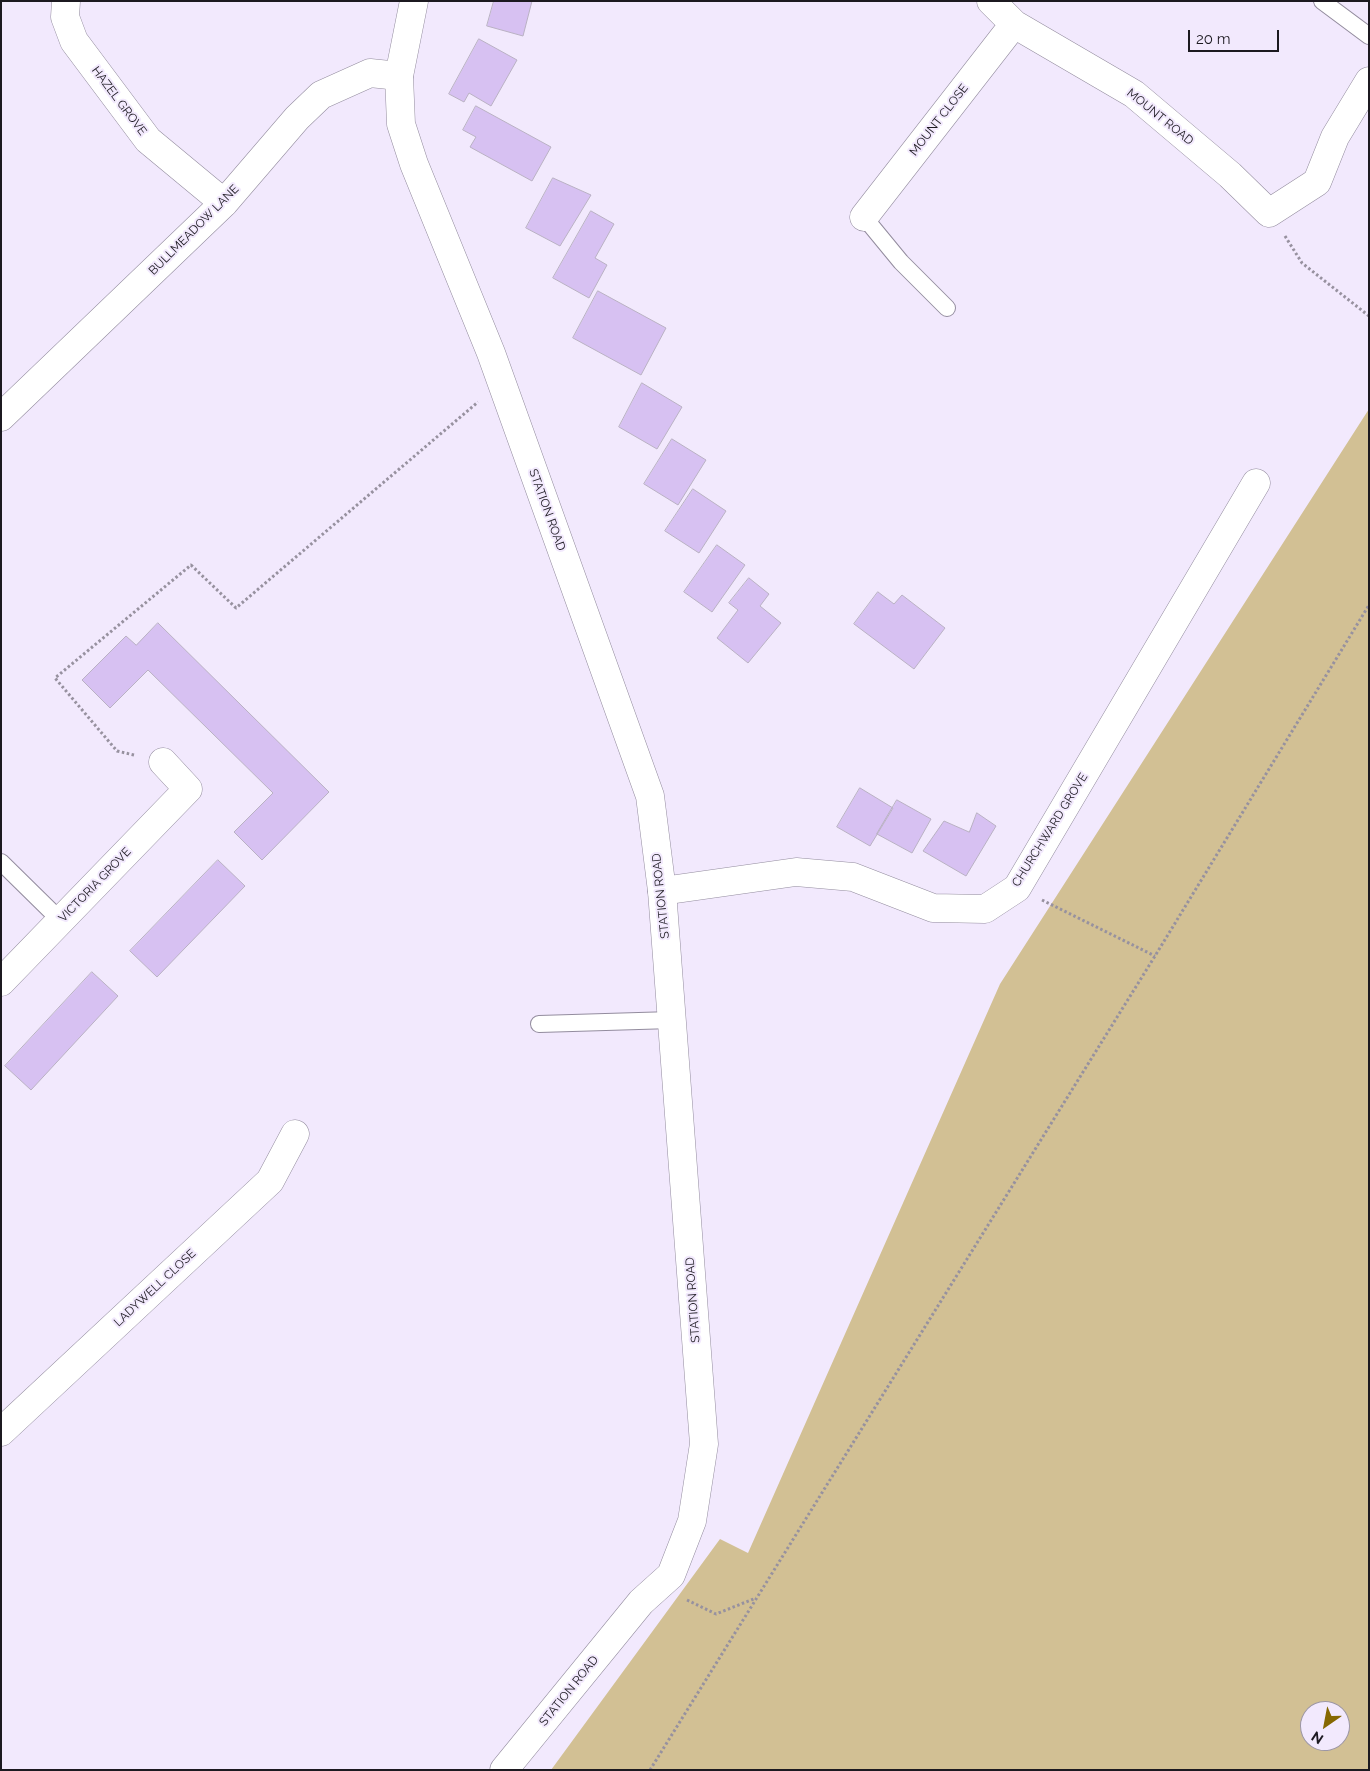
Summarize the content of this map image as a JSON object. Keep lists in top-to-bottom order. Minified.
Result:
{"streets":{"street":["HAZEL GROVE","MOUNT ROAD","MOUNT CLOSE","BULLMEADOW LANE","STATION ROAD","CHURCHWARD GROVE","VICTORIA GROVE","LADYWELL CLOSE"]},"crossings":[["HAZEL GROVE","BULLMEADOW LANE"],["MOUNT ROAD","MOUNT CLOSE"],["BULLMEADOW LANE","STATION ROAD"],["STATION ROAD","CHURCHWARD GROVE"]],"scale_bar":"20 m","north":"bottom left"}
